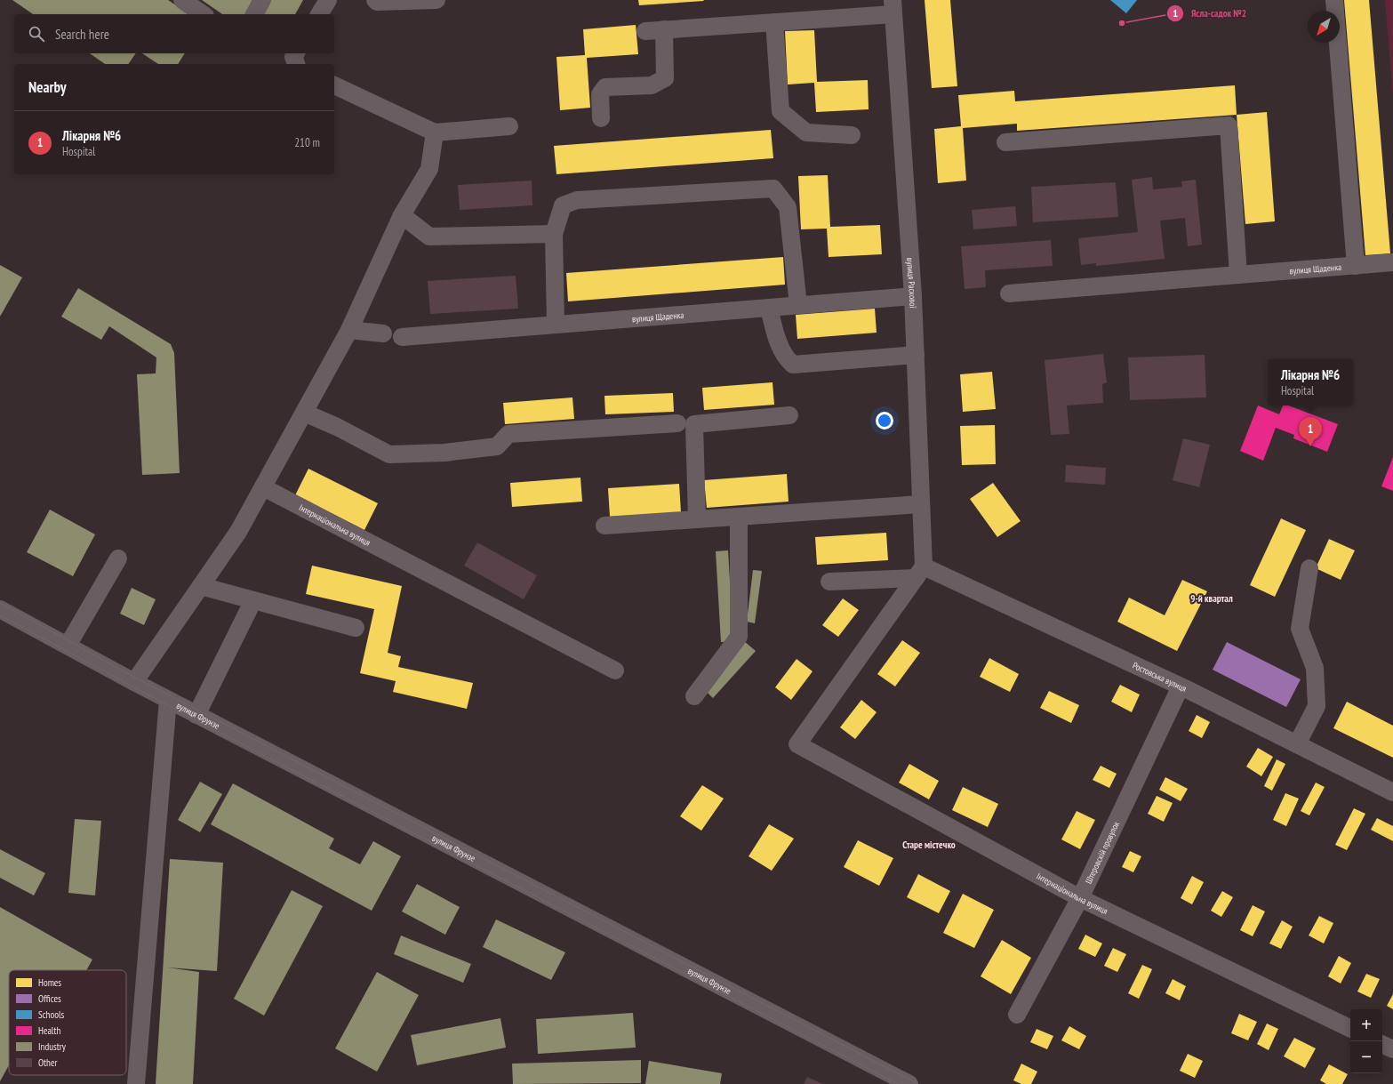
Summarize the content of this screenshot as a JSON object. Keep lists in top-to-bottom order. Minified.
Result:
{"streets":{"street":["вулиця Щаденка","вулиця Раскової","Інтернаціональна вулиця","Ростовська вулиця","вулиця Фрунзе","Штеровскій провулок"]},"crossings":[["вулиця Щаденка","вулиця Раскової"],["вулиця Раскової","Інтернаціональна вулиця"],["вулиця Раскової","Ростовська вулиця"],["Інтернаціональна вулиця","Ростовська вулиця"],["Інтернаціональна вулиця","Штеровскій провулок"],["Ростовська вулиця","Штеровскій провулок"]],"districts":["9-й квартал","Старе містечко"],"places":["Ясла-садок №2"],"legend":["Homes","Offices","Schools","Health","Industry","Other"],"north":"bottom left","page":{"search":"Search here","heading":"Nearby","list":[{"mark":"1","name":"Лікарня №6","note":"Hospital","value":"210 m"}],"popup":["Лікарня №6","Hospital"],"pins":"1","map_buttons":["+","−"]}}
